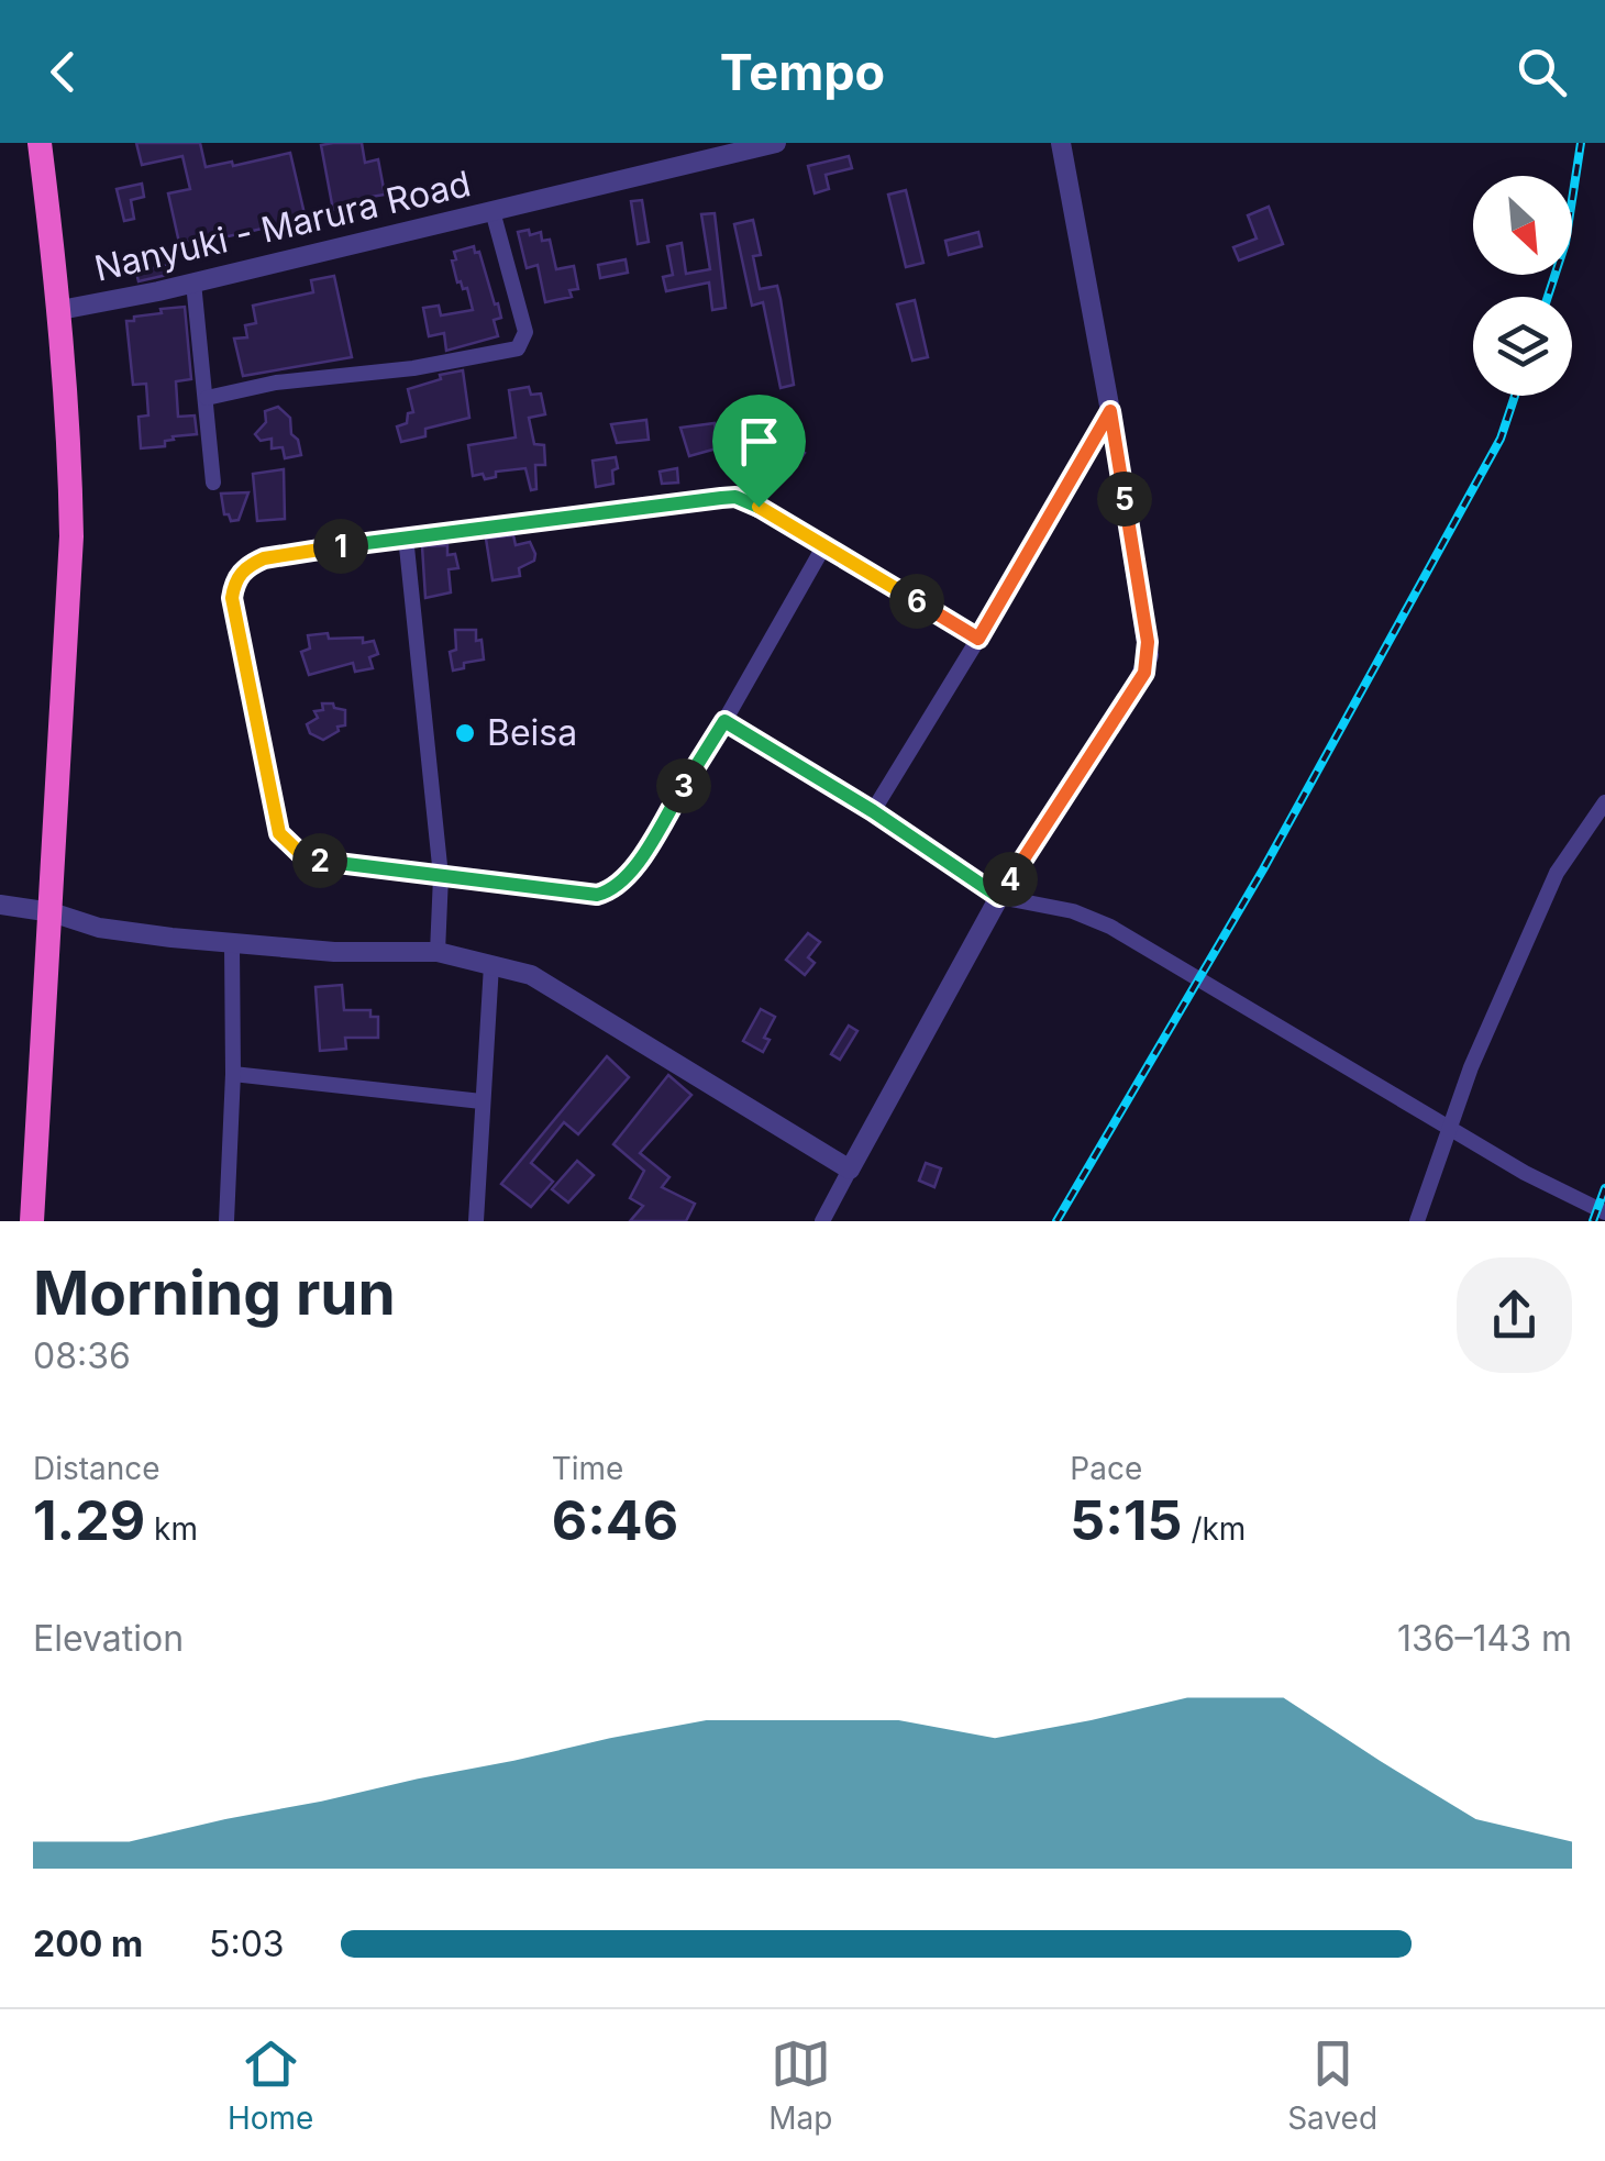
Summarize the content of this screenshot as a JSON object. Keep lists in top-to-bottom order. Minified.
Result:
{"streets":{"street":["Nanyuki - Marura Road"]},"places":["Beisa"],"north":"bottom right","page":{"header":"Tempo","pins":["5","1","6","3","2","4"],"heading":["Morning run","08:36"],"stats":[["Distance","1.29 km"],["Time","6:46"],["Pace","5:15 /km"]],"chart":["Elevation","136–143 m"],"list":[{"name":"200 m","note":"5:03"}],"tabs":["Home","Map","Saved"]}}
